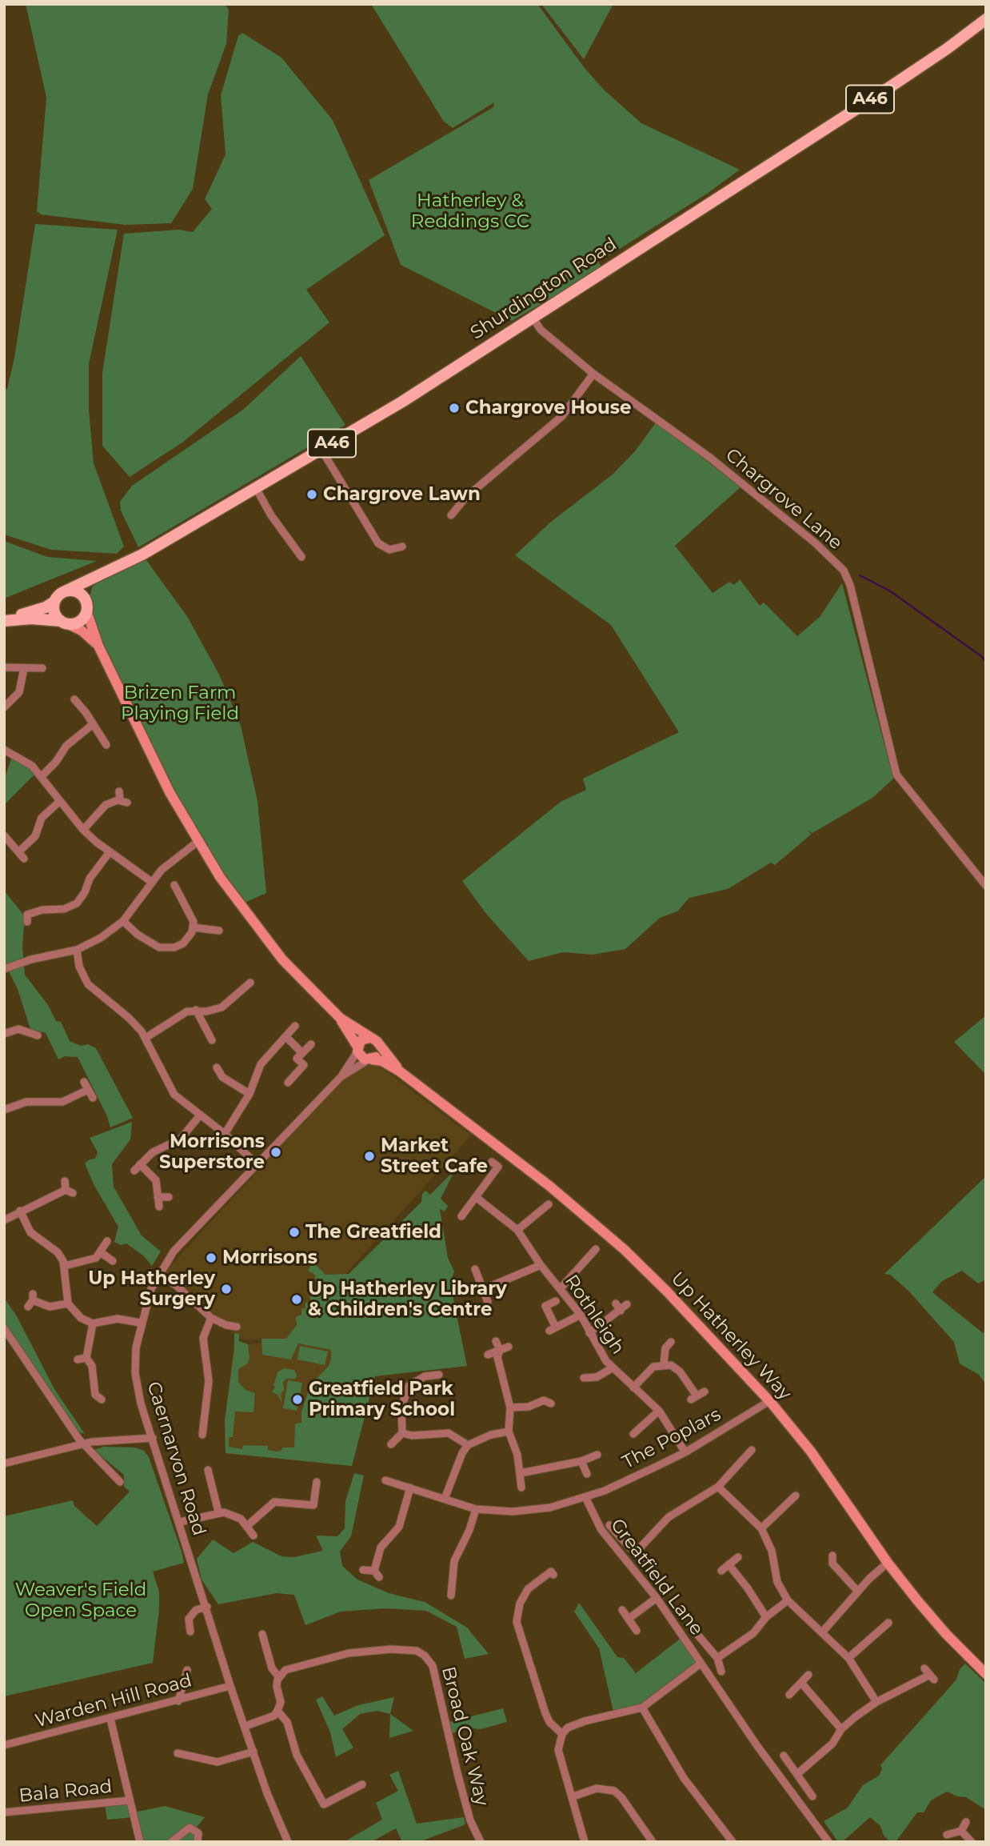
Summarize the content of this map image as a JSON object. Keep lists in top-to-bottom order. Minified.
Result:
{"streets":{"main road":["A46","Shurdington Road"],"street":["Chargrove Lane","Rothleigh","Up Hatherley Way","The Poplars","Caernarvon Road","Greatfield Lane","Warden Hill Road","Broad Oak Way","Bala Road"]},"crossings":[["Shurdington Road","Chargrove Lane"],["Shurdington Road","Up Hatherley Way"],["Rothleigh","The Poplars"],["Up Hatherley Way","The Poplars"],["Up Hatherley Way","Caernarvon Road"],["The Poplars","Greatfield Lane"],["Caernarvon Road","Warden Hill Road"]],"parks":["Hatherley & Reddings CC","Brizen Farm Playing Field","Weaver's Field Open Space"],"places":["Chargrove House","Chargrove Lawn","Morrisons Superstore","Market Street Cafe","The Greatfield","Morrisons","Up Hatherley Surgery","Up Hatherley Library & Children's Centre","Greatfield Park Primary School"]}
